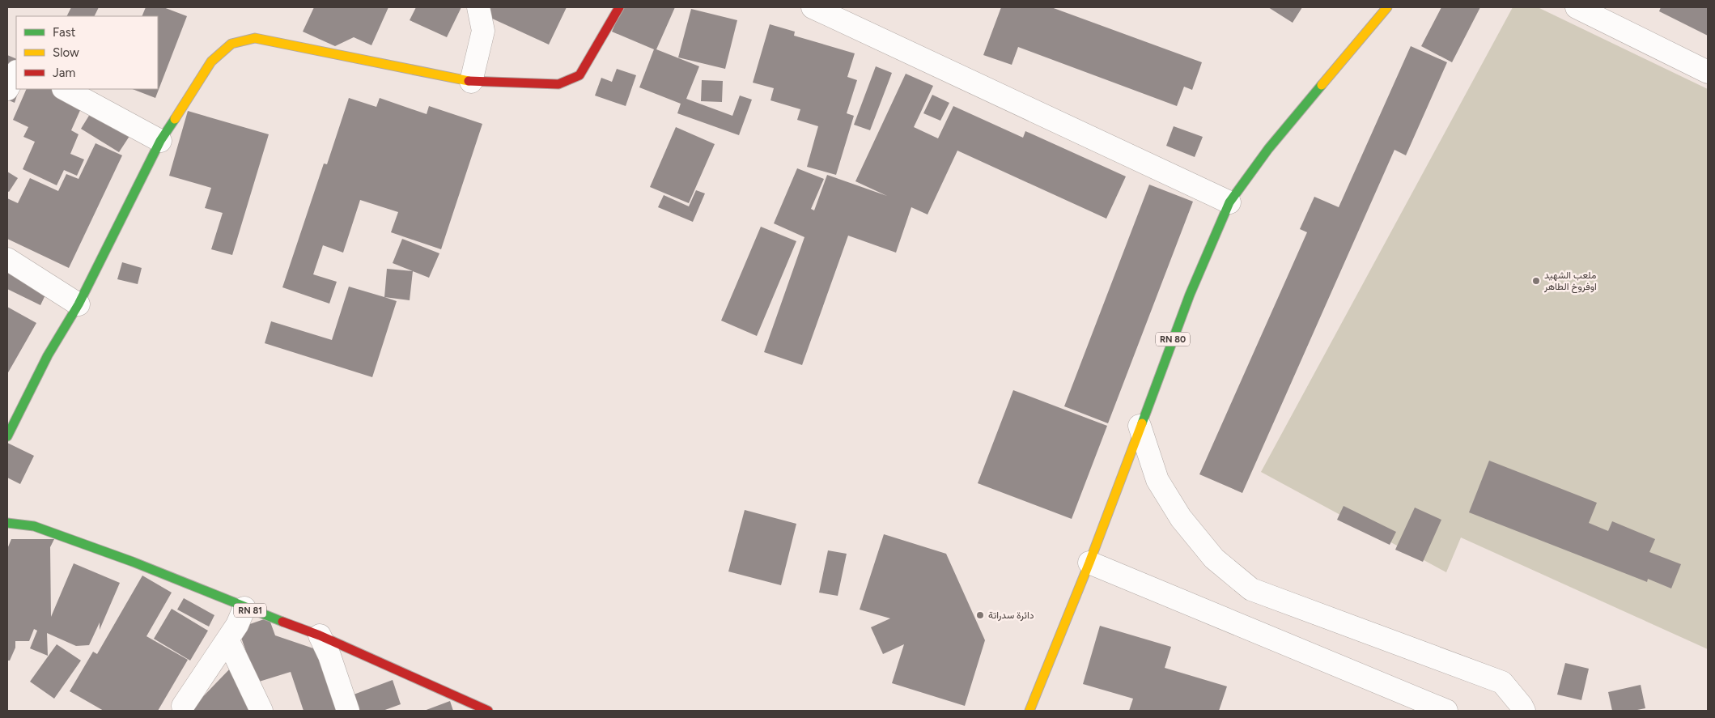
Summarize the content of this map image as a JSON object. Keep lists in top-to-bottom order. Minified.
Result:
{"streets":{"main road":["RN 80","RN 81"]},"places":["ملعب الشهيد اوفروخ الطاهر","دائرة سدراتة"],"legend":["Fast","Slow","Jam"]}
